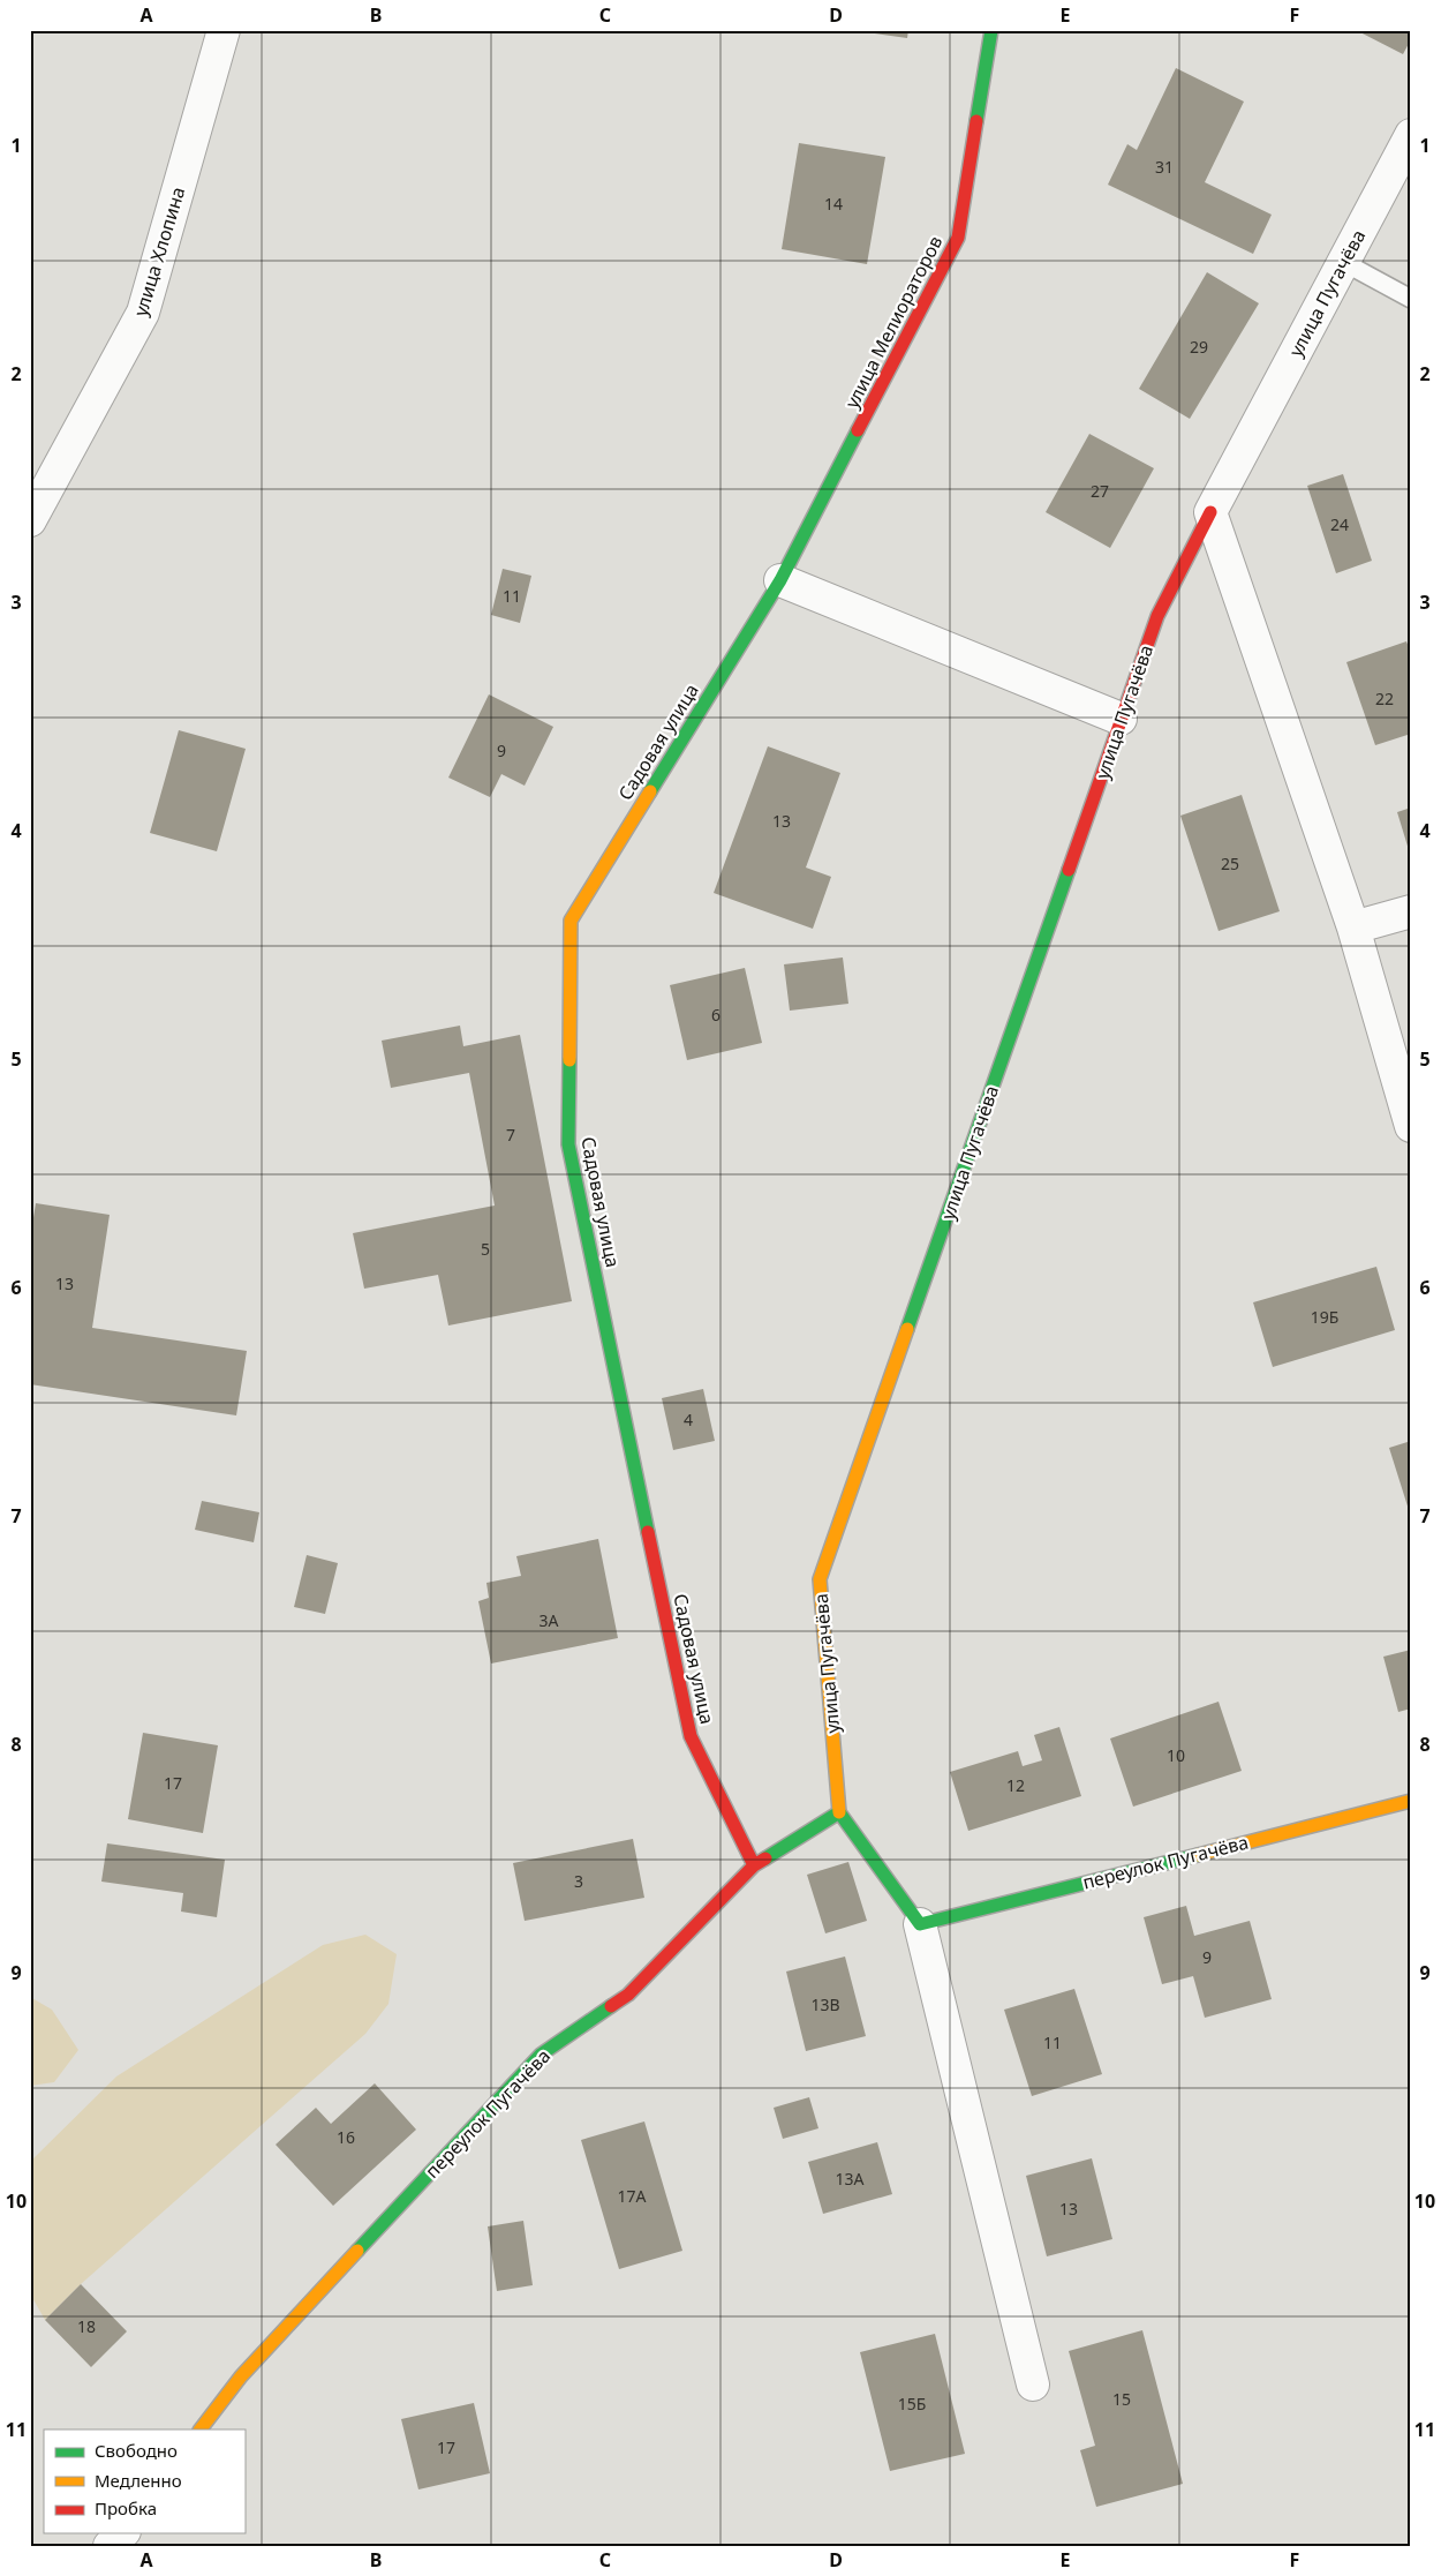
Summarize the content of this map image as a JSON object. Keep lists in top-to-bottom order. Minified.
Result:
{"streets":{"street":["улица Хлопина","улица Пугачёва","улица Мелиораторов","Садовая улица","переулок Пугачёва"]},"crossings":[["улица Пугачёва","переулок Пугачёва"],["улица Мелиораторов","Садовая улица"],["Садовая улица","переулок Пугачёва"]],"house_numbers":["31","14","29","27","24","11","22","9","13","25","6","7","5","13","19Б","4","3А","10","17","12","3","9","13В","11","16","13А","17А","13","18","15","15Б","17"],"legend":["Свободно","Медленно","Пробка"],"grid":{"columns":["A","B","C","D","E","F"],"rows":["1","2","3","4","5","6","7","8","9","10","11"]}}
